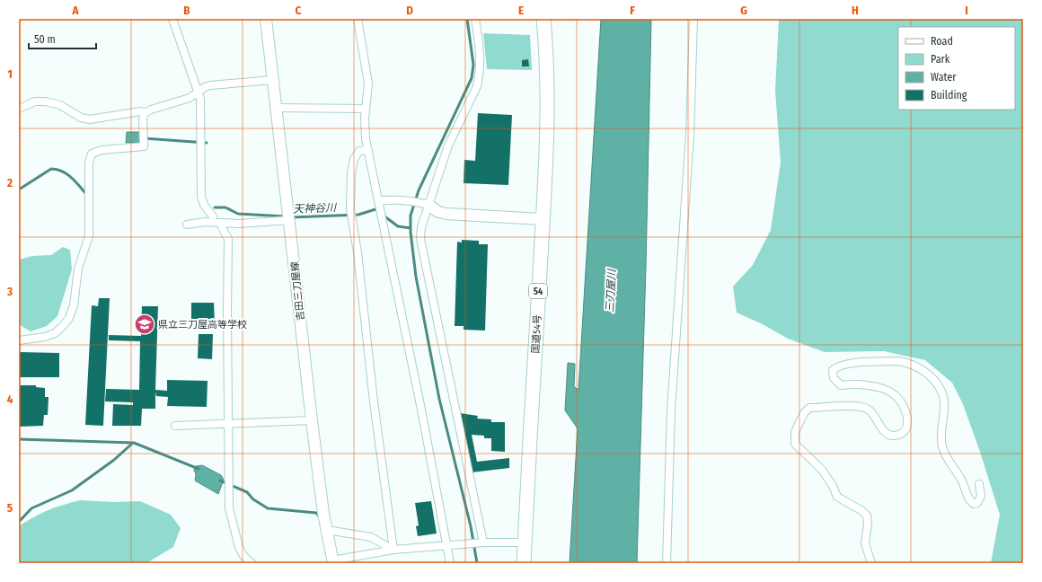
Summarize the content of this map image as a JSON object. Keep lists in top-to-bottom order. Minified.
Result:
{"streets":{"highway":["54","国道54号"],"main road":["吉田三刀屋線"]},"water":["天神谷川","三刀屋川"],"places":{"school or university":["県立三刀屋高等学校"]},"legend":["Road","Park","Water","Building"],"scale_bar":"50 m","grid":{"columns":["A","B","C","D","E","F","G","H","I"],"rows":["1","2","3","4","5"]}}
